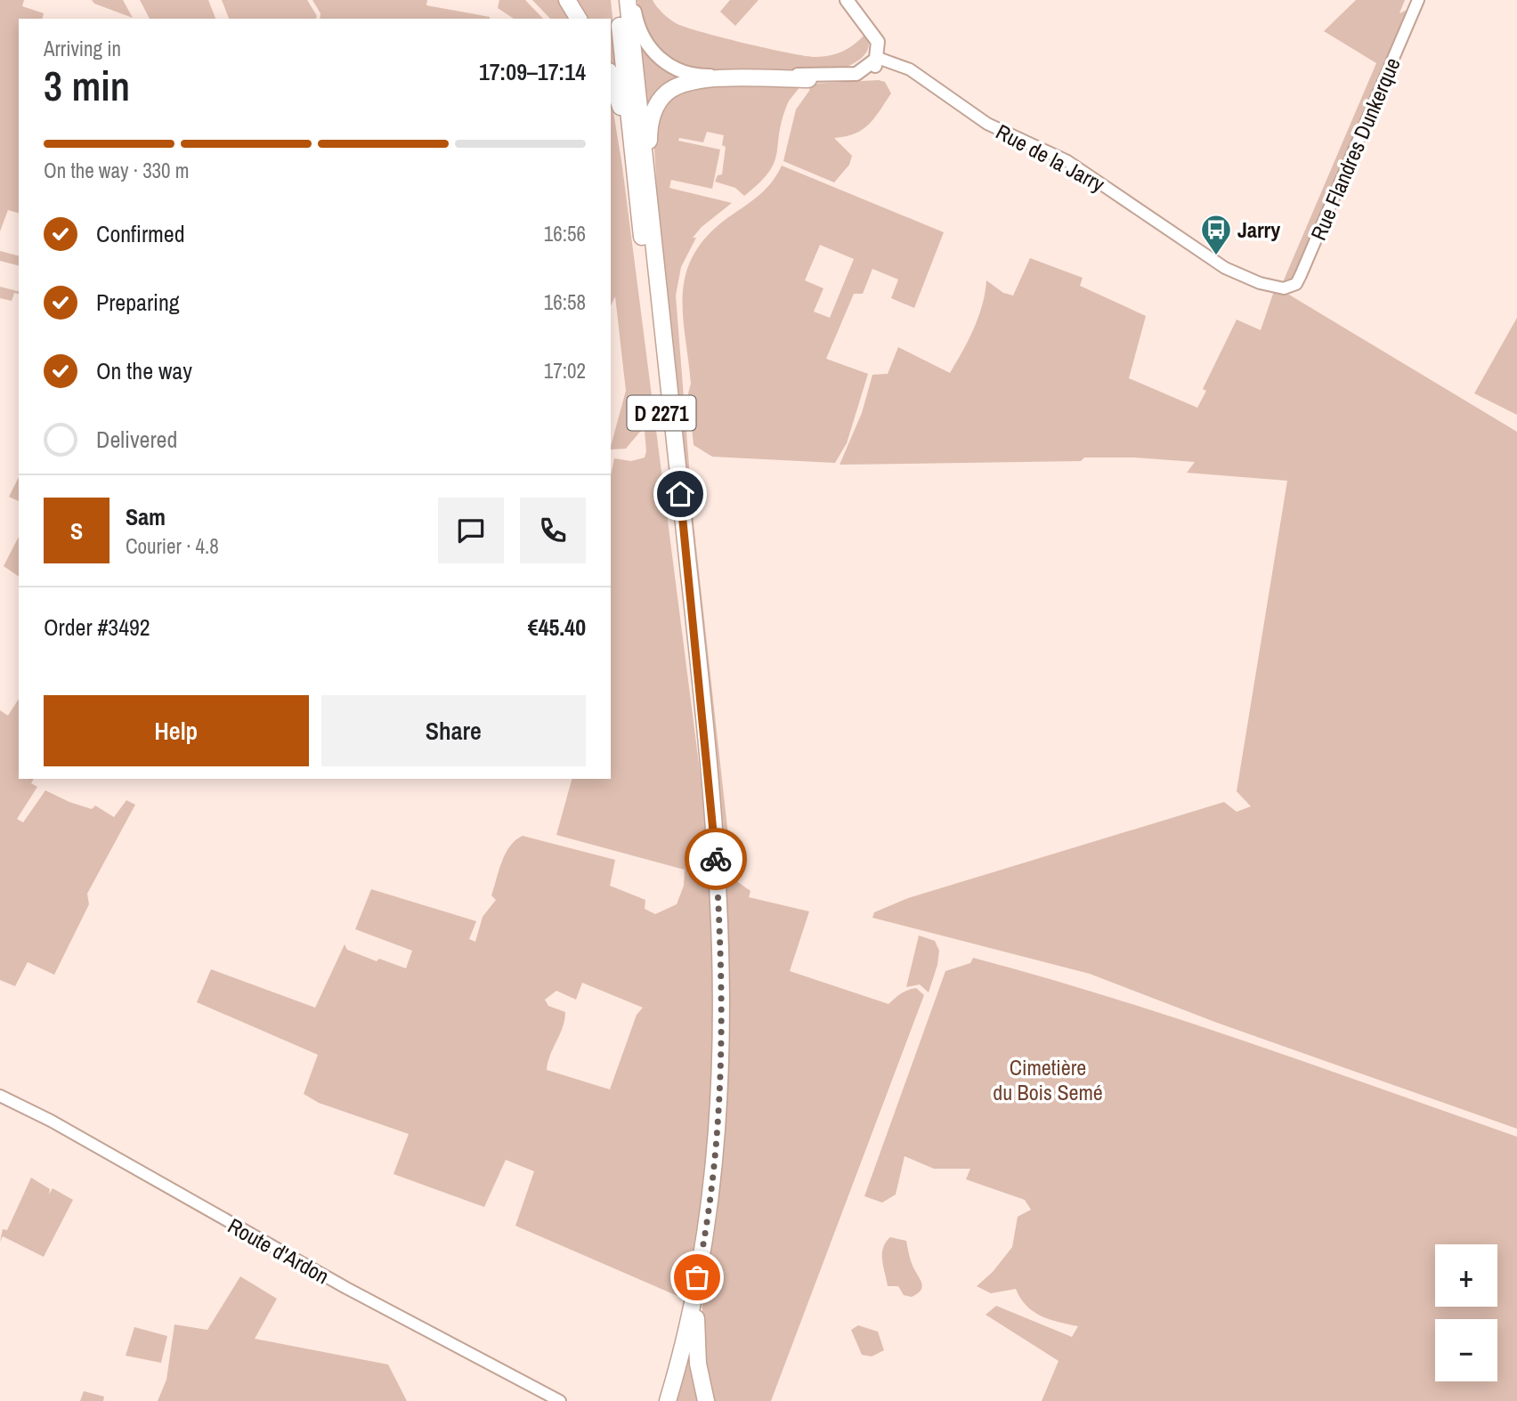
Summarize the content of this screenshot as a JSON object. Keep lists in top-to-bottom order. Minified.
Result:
{"streets":{"highway":["D 2271"],"street":["Rue Flandres Dunkerque","Rue de la Jarry","Route d'Ardon"]},"crossings":[["Rue Flandres Dunkerque","Rue de la Jarry"]],"parks":["Cimetière du Bois Semé"],"places":{"bus stop":["Jarry"]},"page":{"heading":["3 min","Arriving in","17:09–17:14"],"panel":["Sam","Courier · 4.8","Order #3492","€45.40"],"bar":"On the way · 330 m","list":[["Confirmed","16:56"],["Preparing","16:58"],["On the way","17:02"],"Delivered"],"round":"S","buttons":["Help","Share"],"map_buttons":["+","−"]}}
